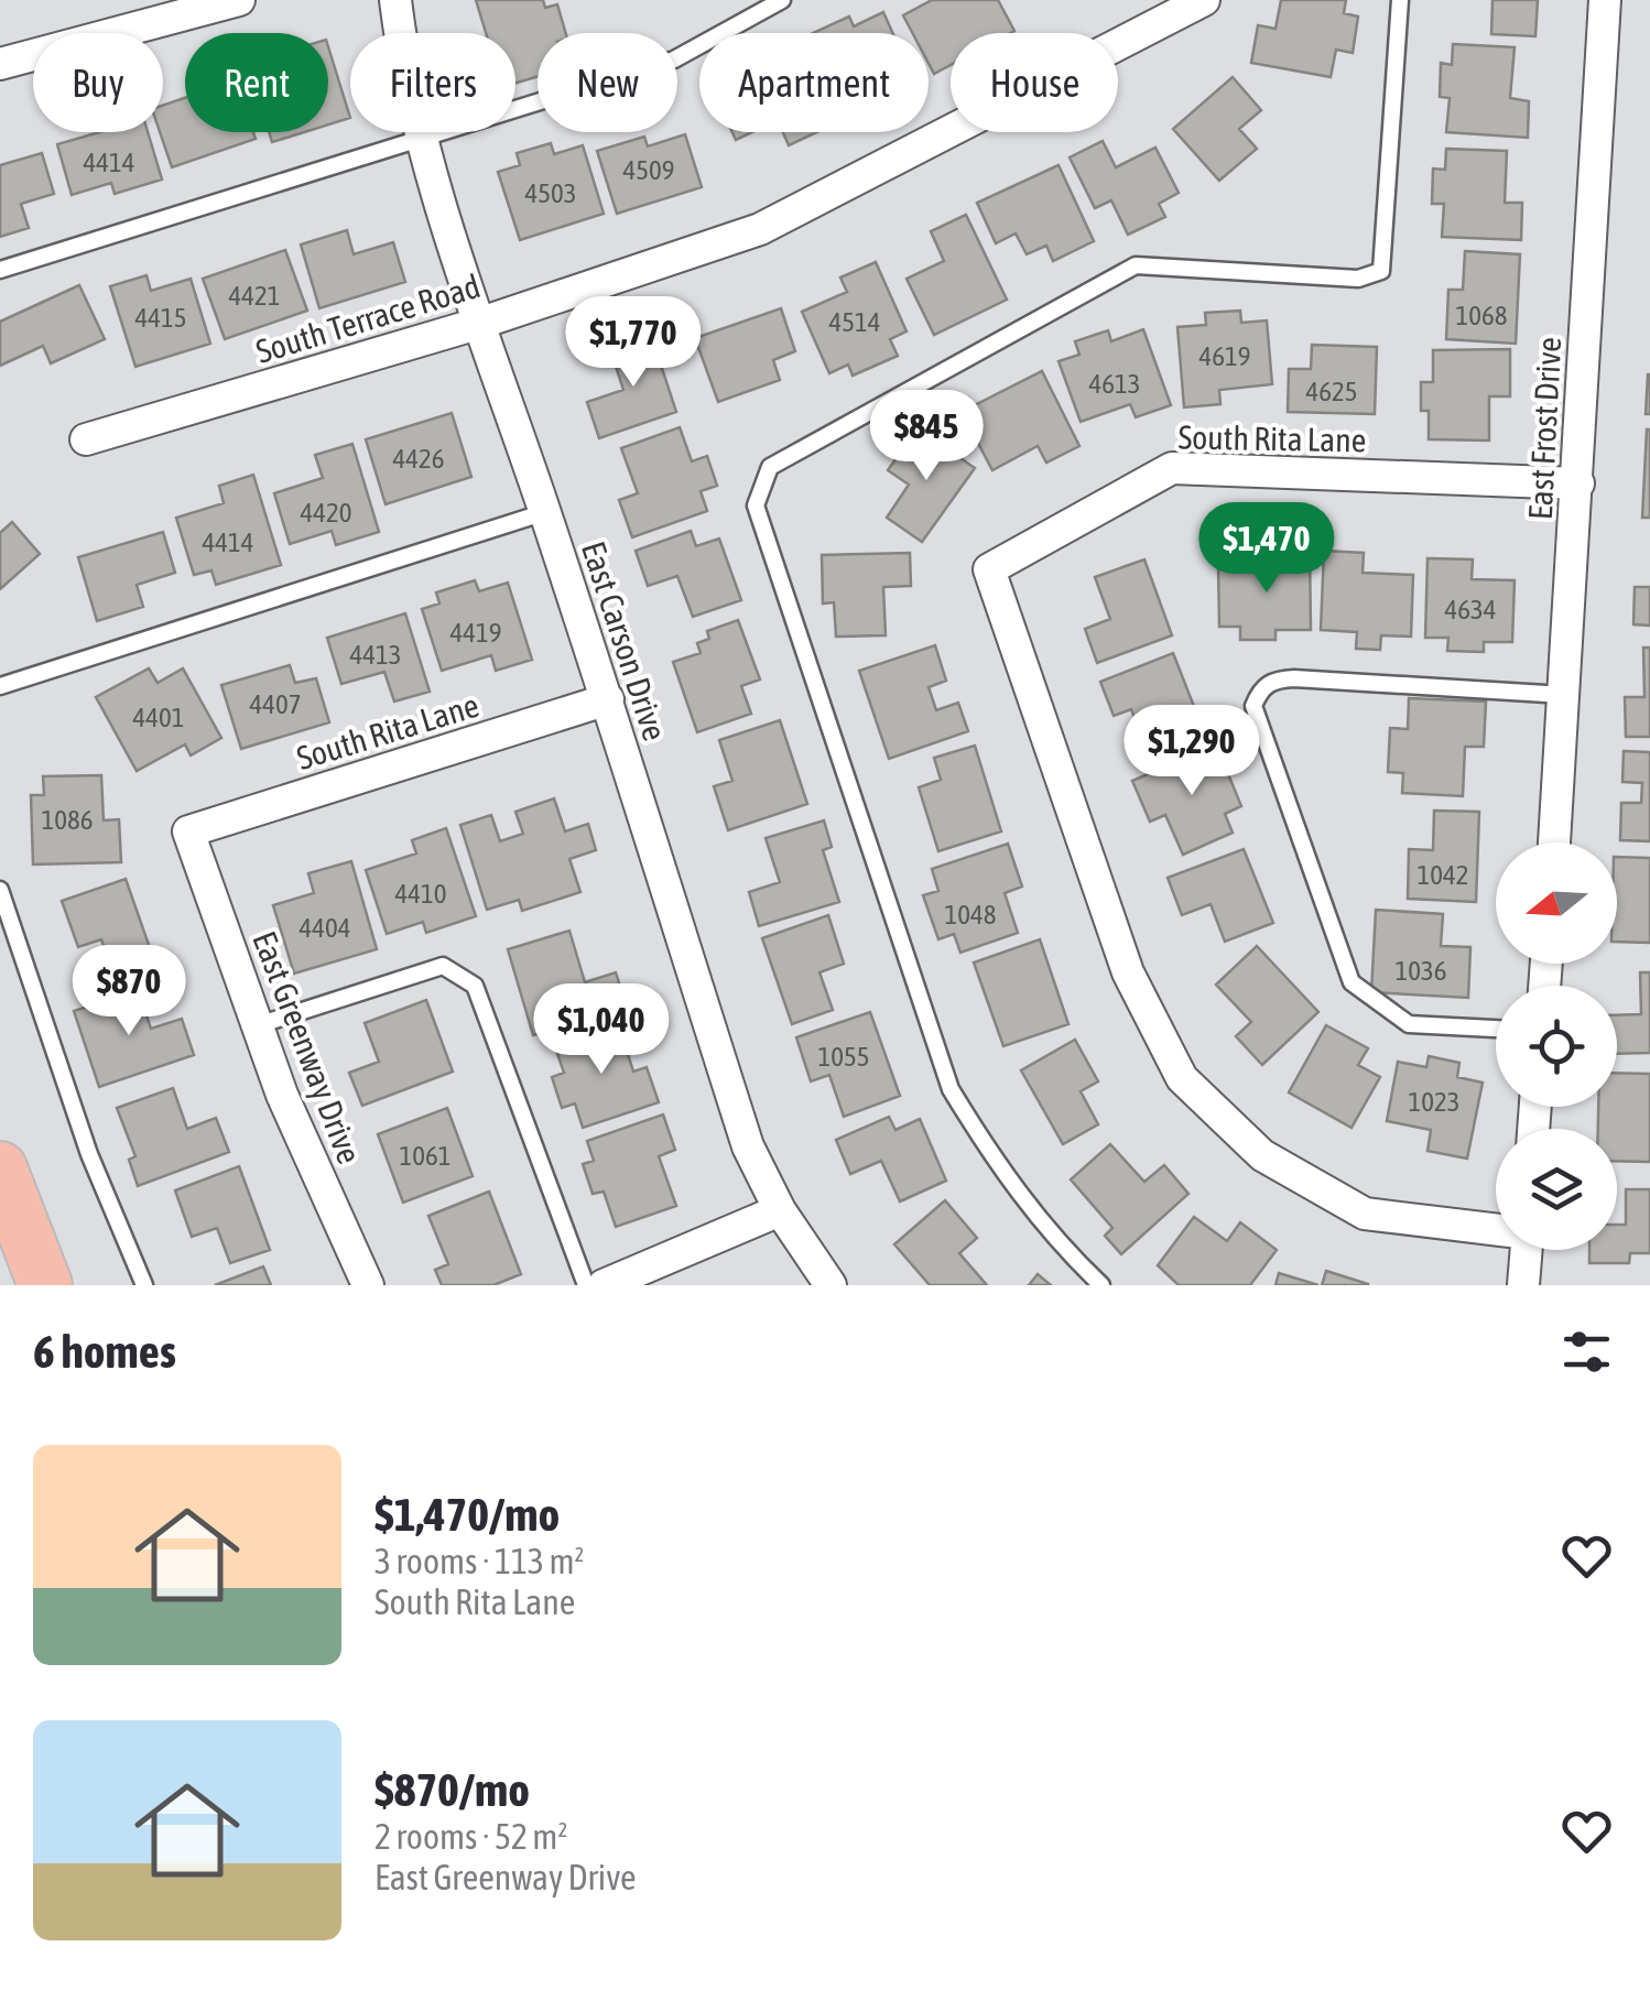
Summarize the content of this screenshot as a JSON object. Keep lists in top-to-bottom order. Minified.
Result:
{"streets":{"street":["South Terrace Road","East Frost Drive","South Rita Lane","East Carson Drive","East Greenway Drive"]},"crossings":[["South Terrace Road","East Carson Drive"],["East Frost Drive","South Rita Lane"],["South Rita Lane","East Carson Drive"],["South Rita Lane","East Greenway Drive"]],"house_numbers":["4414","4509","4503","4421","1068","4415","4514","4619","4613","4625","4426","4420","4414","4634","4419","4413","4407","4401","1086","1042","4410","1048","4404","1036","1055","1023","1061"],"north":"left","page":{"chip":["Buy","Rent","Filters","New","Apartment","House"],"price":["$1,770","$845","$1,470","$1,290","$870","$1,040"],"heading":"6 homes","list":[{"name":"$1,470/mo","note":"3 rooms · 113 m² · South Rita Lane"},{"name":"$870/mo","note":"2 rooms · 52 m² · East Greenway Drive"}]}}
